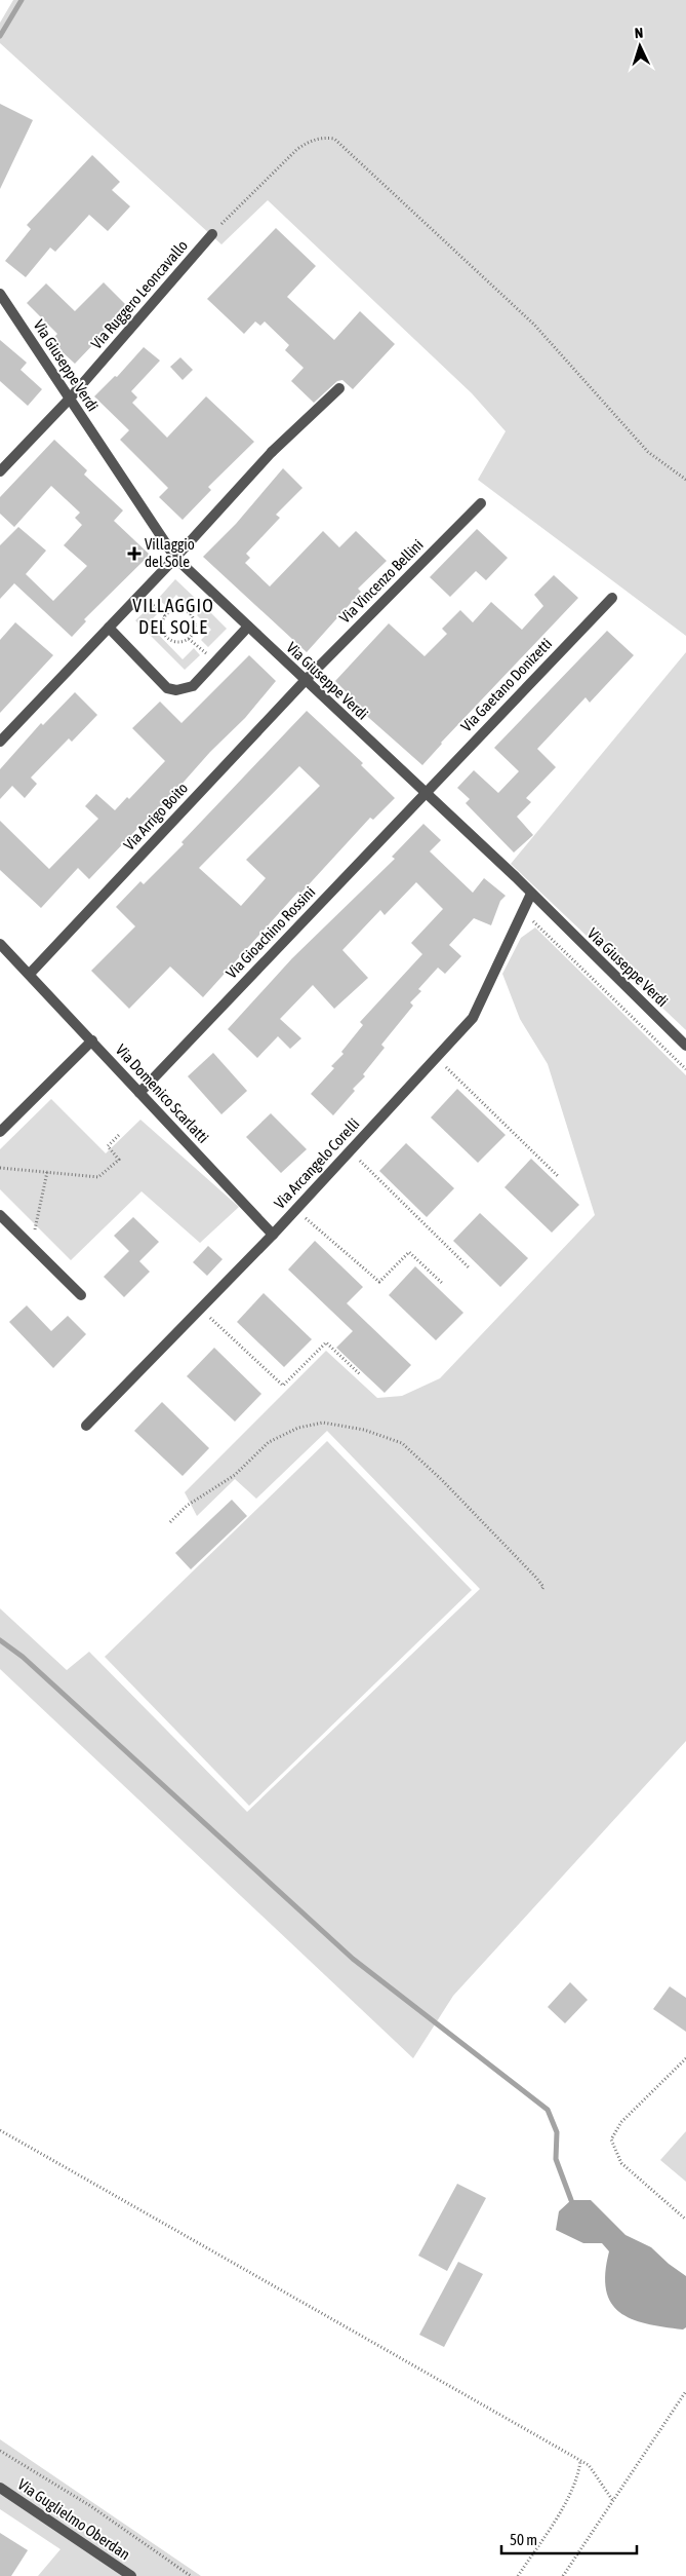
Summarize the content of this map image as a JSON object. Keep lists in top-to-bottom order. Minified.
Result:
{"streets":{"street":["Via Ruggero Leoncavallo","Via Giuseppe Verdi","Via Vincenzo Bellini","Via Gaetano Donizetti","Via Arrigo Boito","Via Gioachino Rossini","Via Domenico Scarlatti","Via Arcangelo Corelli","Via Guglielmo Oberdan"]},"crossings":[["Via Ruggero Leoncavallo","Via Giuseppe Verdi"],["Via Giuseppe Verdi","Via Vincenzo Bellini"],["Via Giuseppe Verdi","Via Gaetano Donizetti"],["Via Giuseppe Verdi","Via Arrigo Boito"],["Via Giuseppe Verdi","Via Gioachino Rossini"],["Via Giuseppe Verdi","Via Arcangelo Corelli"],["Via Vincenzo Bellini","Via Arrigo Boito"],["Via Gaetano Donizetti","Via Gioachino Rossini"],["Via Arrigo Boito","Via Domenico Scarlatti"],["Via Gioachino Rossini","Via Domenico Scarlatti"],["Via Domenico Scarlatti","Via Arcangelo Corelli"]],"districts":["VILLAGGIO DEL SOLE"],"places":{"health":["Villaggio del Sole"]},"scale_bar":"50 m","north":"top"}
